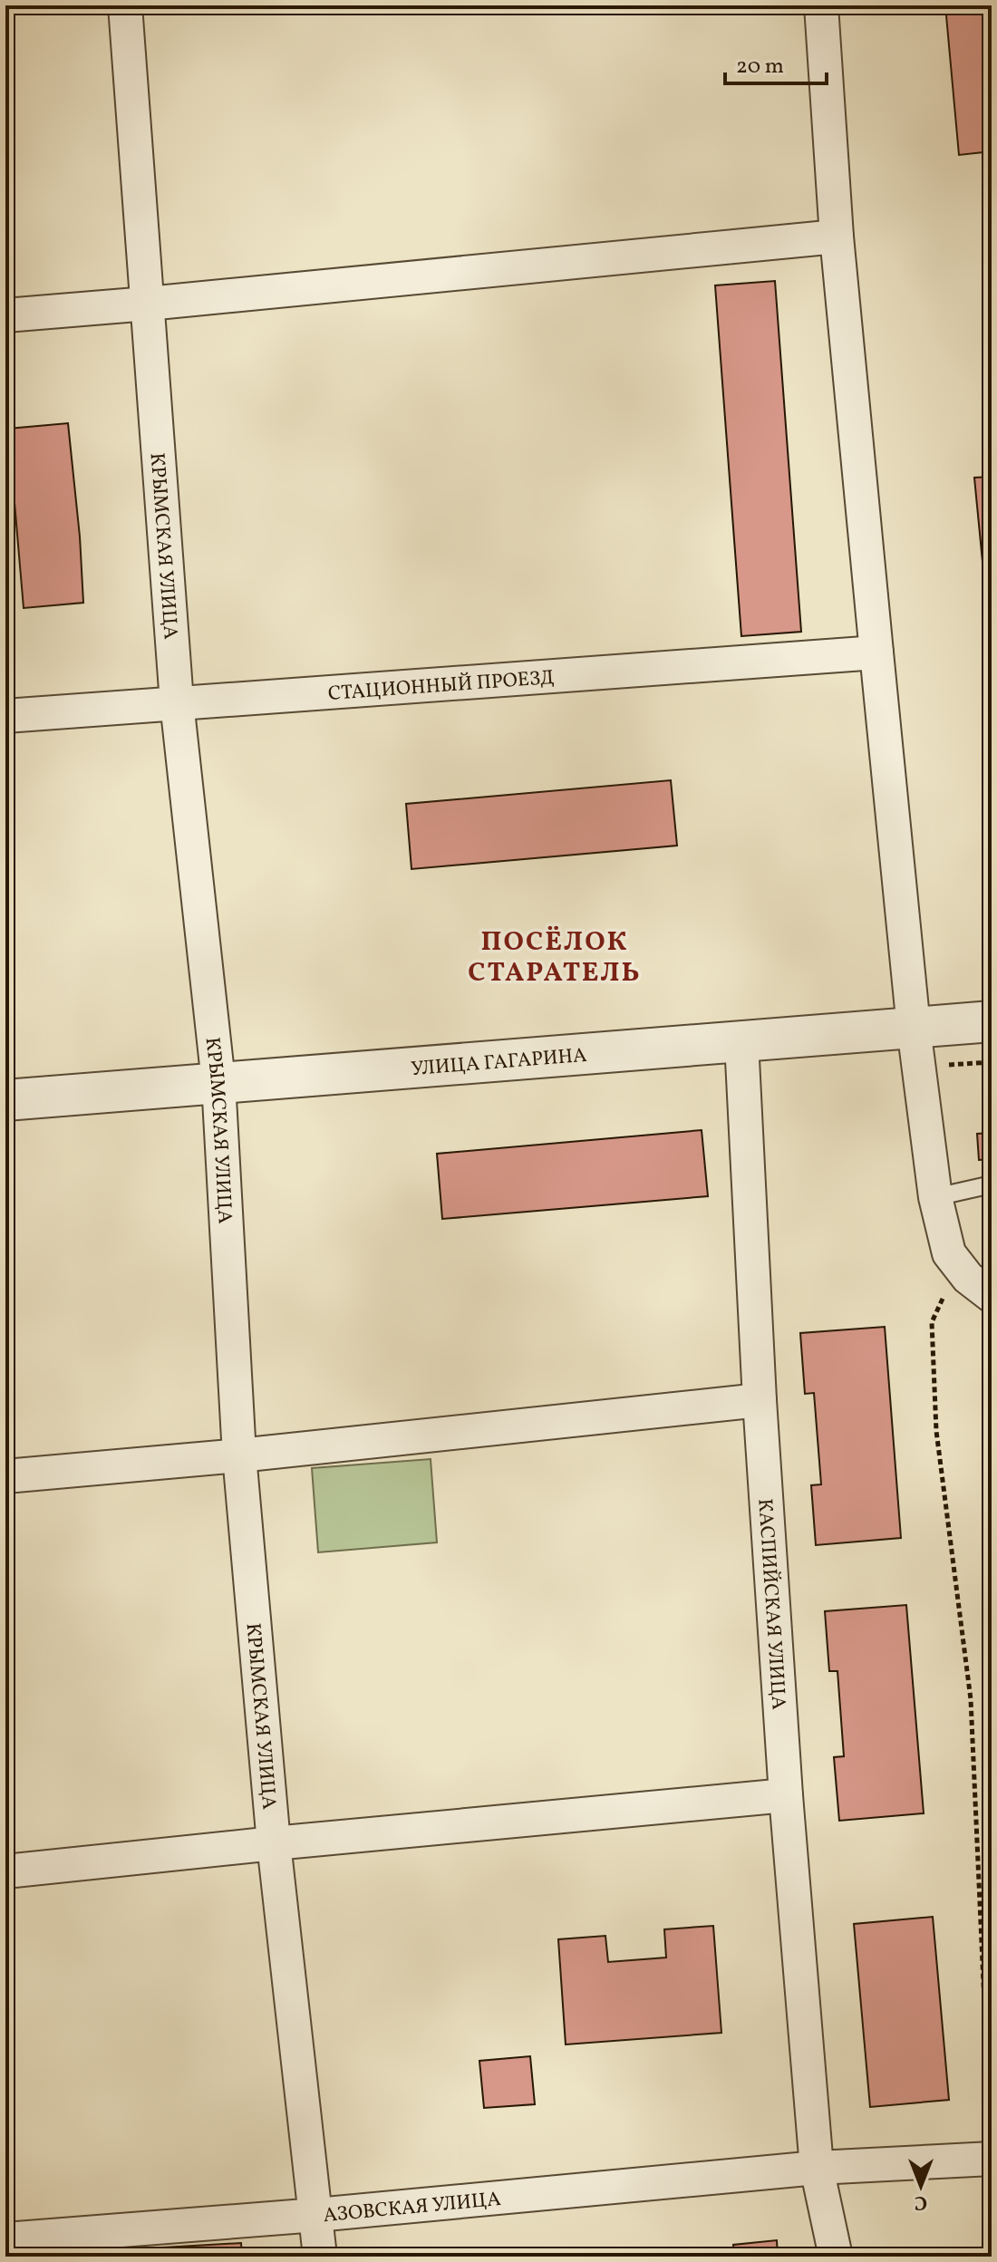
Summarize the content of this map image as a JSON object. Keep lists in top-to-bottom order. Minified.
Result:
{"streets":{"street":["КРЫМСКАЯ УЛИЦА","СТАЦИОННЫЙ ПРОЕЗД","УЛИЦА ГАГАРИНА","КАСПИЙСКАЯ УЛИЦА","АЗОВСКАЯ УЛИЦА"]},"crossings":[["КРЫМСКАЯ УЛИЦА","СТАЦИОННЫЙ ПРОЕЗД"],["КРЫМСКАЯ УЛИЦА","УЛИЦА ГАГАРИНА"],["КРЫМСКАЯ УЛИЦА","АЗОВСКАЯ УЛИЦА"],["УЛИЦА ГАГАРИНА","КАСПИЙСКАЯ УЛИЦА"],["КАСПИЙСКАЯ УЛИЦА","АЗОВСКАЯ УЛИЦА"]],"districts":["ПОСЁЛОК СТАРАТЕЛЬ"],"scale_bar":"20 m","north":"bottom"}
